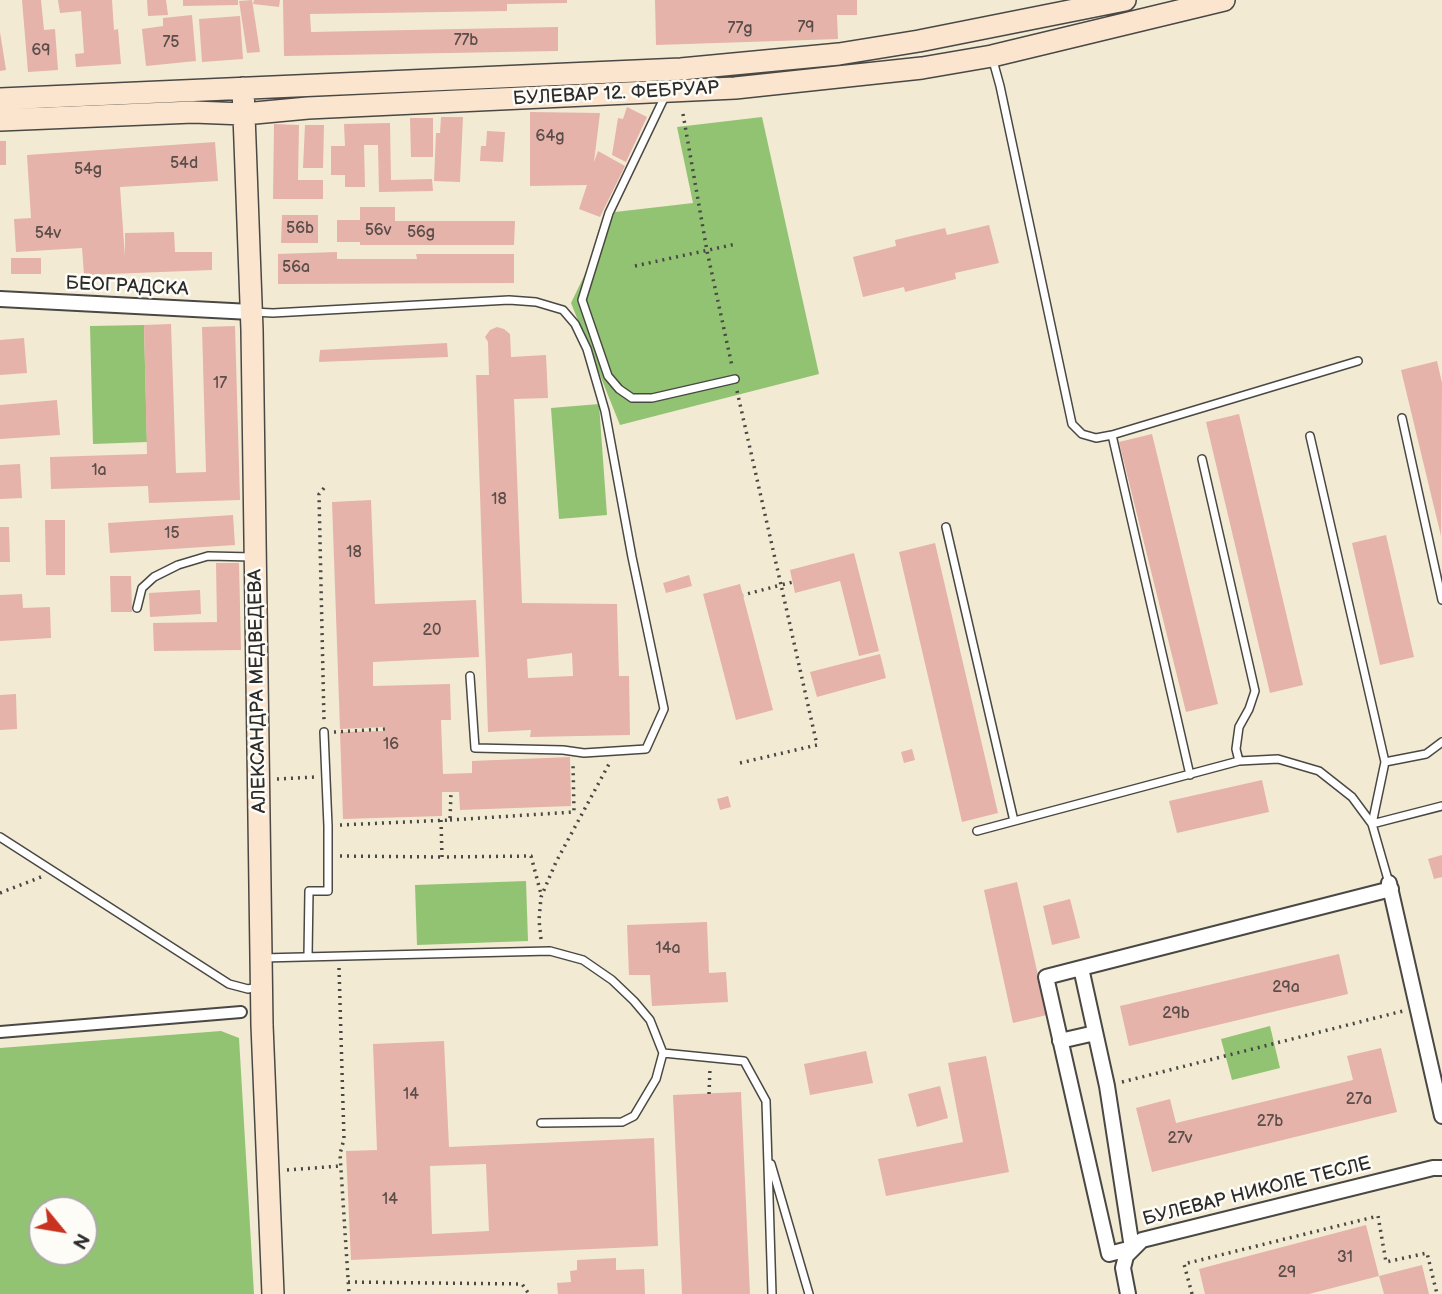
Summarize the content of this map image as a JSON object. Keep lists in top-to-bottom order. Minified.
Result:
{"streets":{"main road":["БУЛЕВАР 12. ФЕБРУАР","АЛЕКСАНДРА МЕДВЕДЕВА"],"street":["БЕОГРАДСКА","БУЛЕВАР НИКОЛЕ ТЕСЛЕ"]},"crossings":[["БУЛЕВАР 12. ФЕБРУАР","АЛЕКСАНДРА МЕДВЕДЕВА"],["БЕОГРАДСКА","АЛЕКСАНДРА МЕДВЕДЕВА"]],"house_numbers":["79","77g","77b","75","69","64g","54d","54g","56b","56v","56g","54v","56a","17","1a","18","15","18","20","16","14a","29a","29b","14","27a","27b","27v","14","31","29"],"north":"bottom right"}
